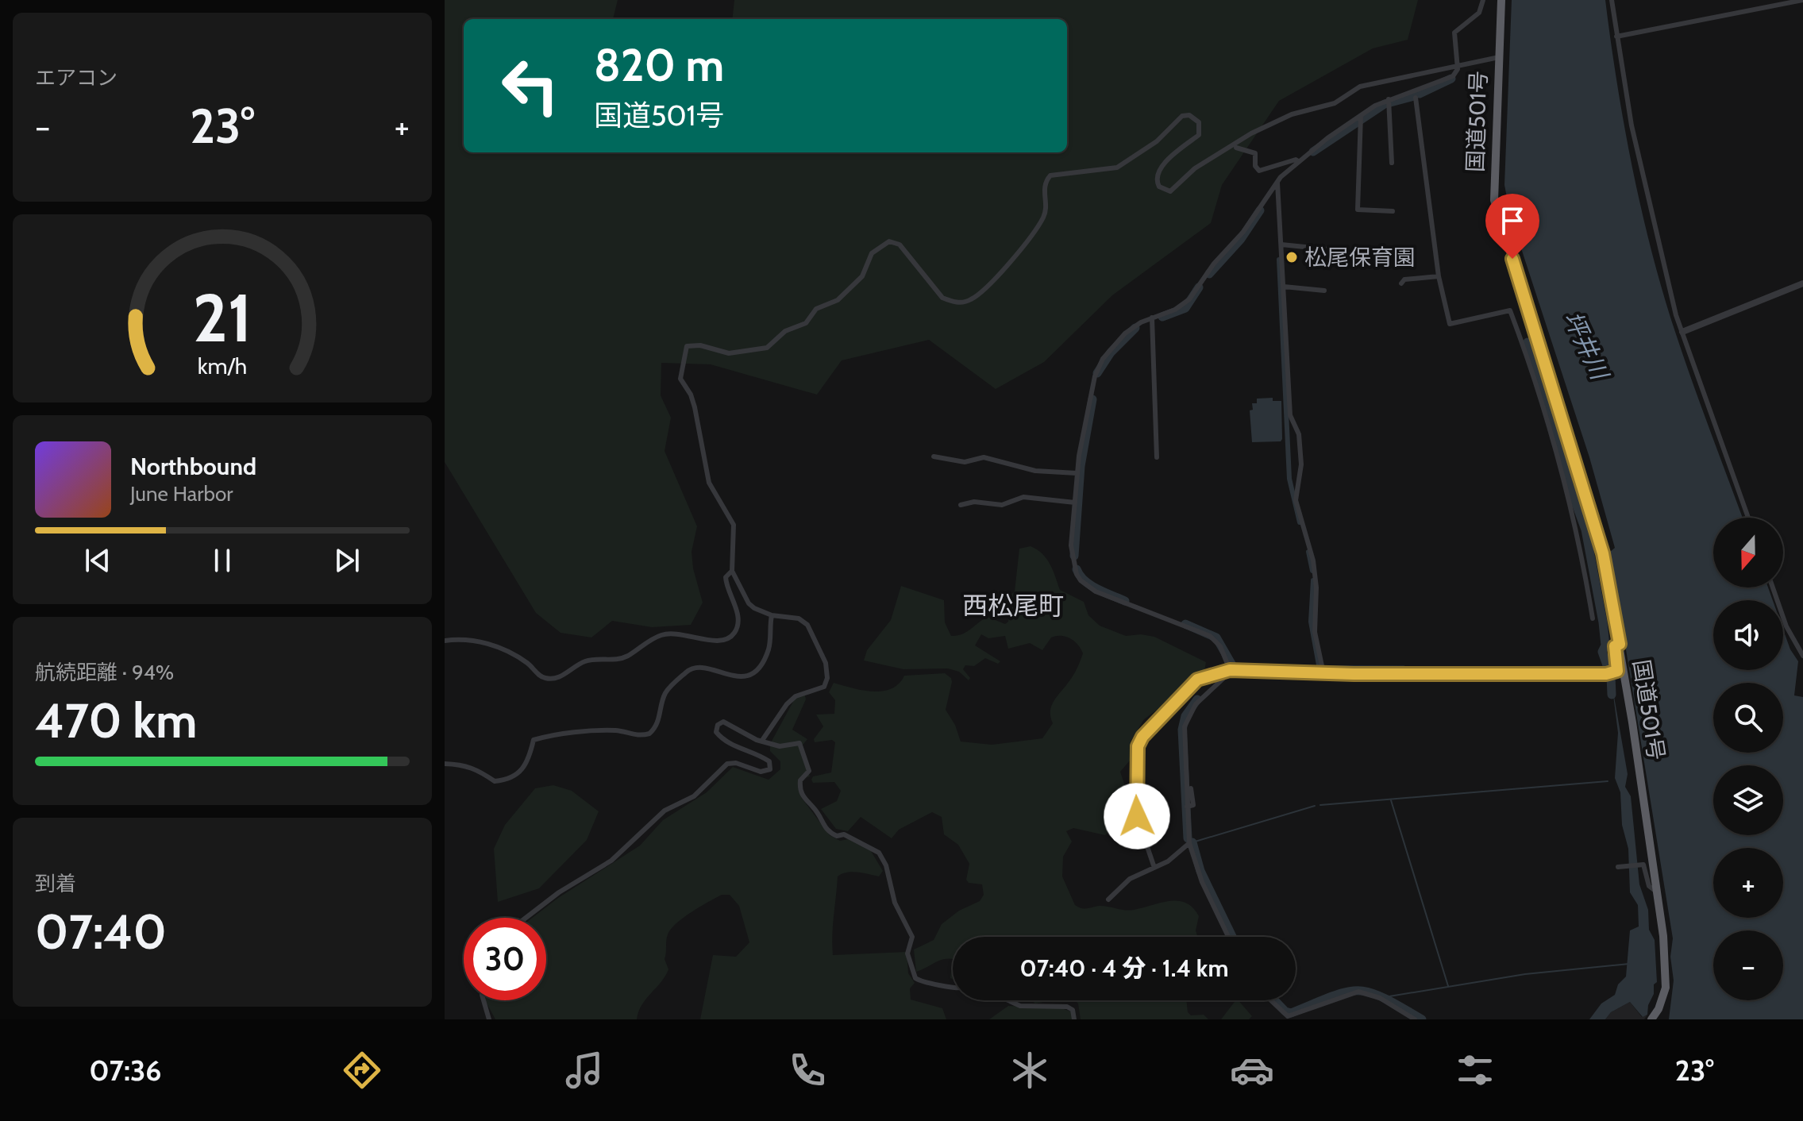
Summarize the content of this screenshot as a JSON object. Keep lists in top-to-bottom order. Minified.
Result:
{"streets":{"highway":["国道501号"]},"districts":["西松尾町"],"water":["坪井川"],"places":["松尾保育園"],"north":"bottom","page":{"tile":["エアコン",["航続距離 · 94%","470 km"],["到着","07:40"]],"turn":["820 m","国道501号"],"heat":["−","23°","+"],"song":["Northbound","June Harbor"],"map_buttons":["+","−"],"limit":"30","trip":"07:40 · 4 分 · 1.4 km","tabs":["07:36","23°"],"gauge":["21","km/h"]}}
